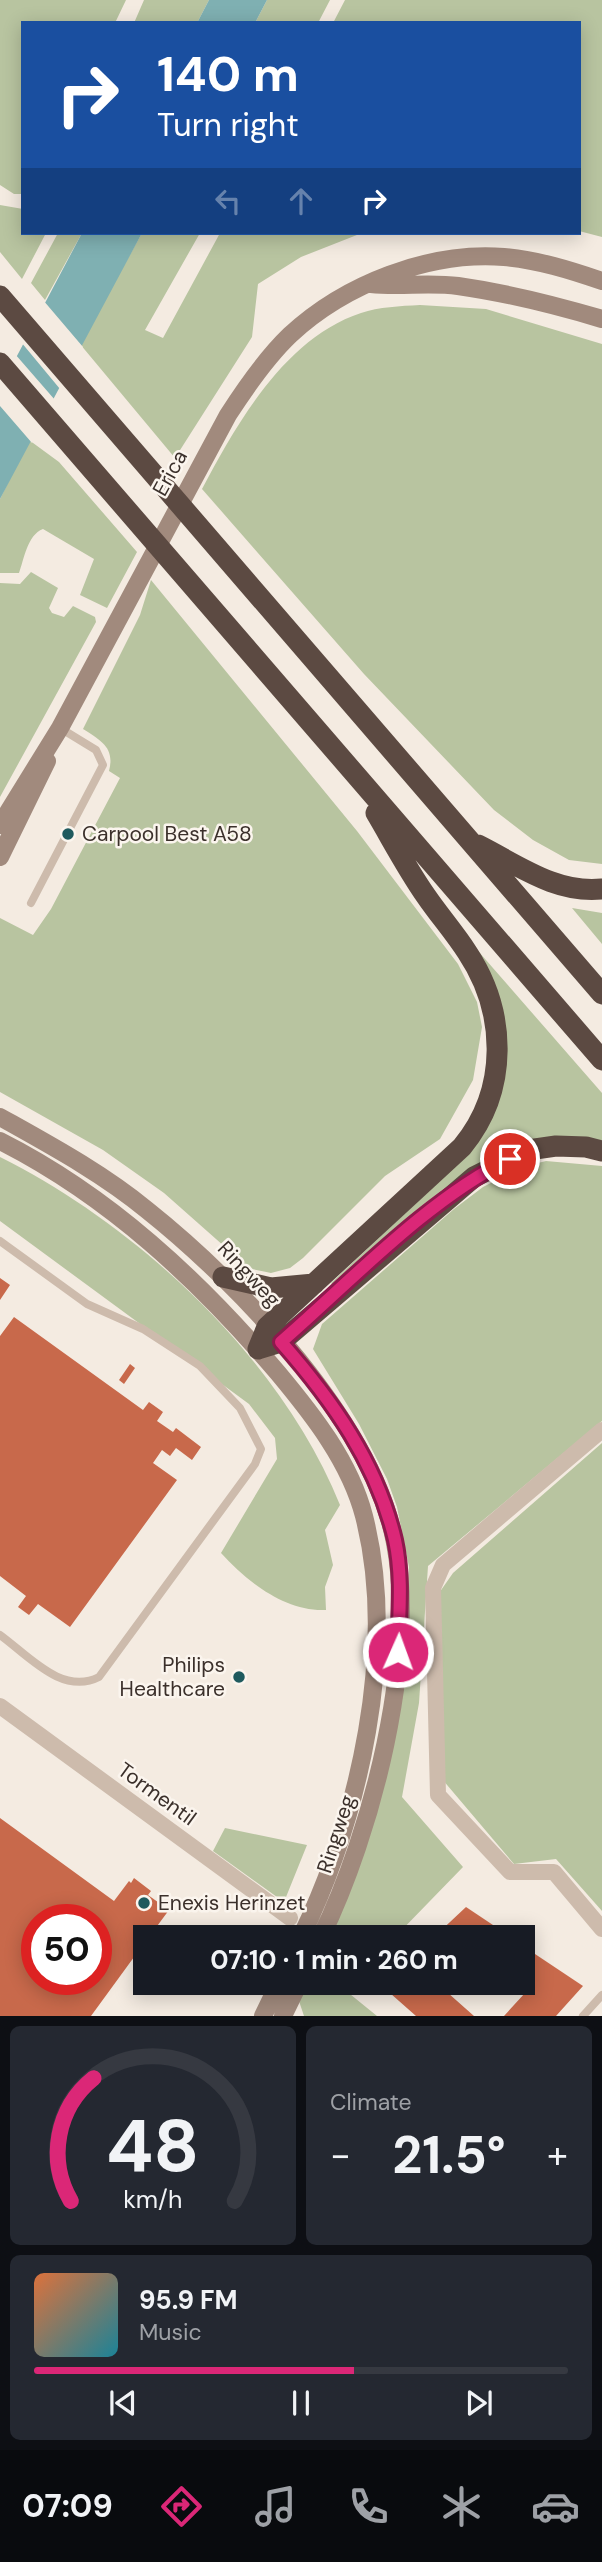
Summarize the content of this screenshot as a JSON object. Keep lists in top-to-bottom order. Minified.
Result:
{"streets":{"main road":["Erica","Ringweg"],"street":["Tormentil"]},"places":["Carpool Best A58","Philips Healthcare","Enexis Herinzet"],"page":{"turn":["140 m","Turn right"],"limit":"50","trip":"07:10 · 1 min · 260 m","tile":"Climate","heat":["−","21.5°","+"],"song":["95.9 FM","Music"],"tabs":"07:09","gauge":["48","km/h"]}}
